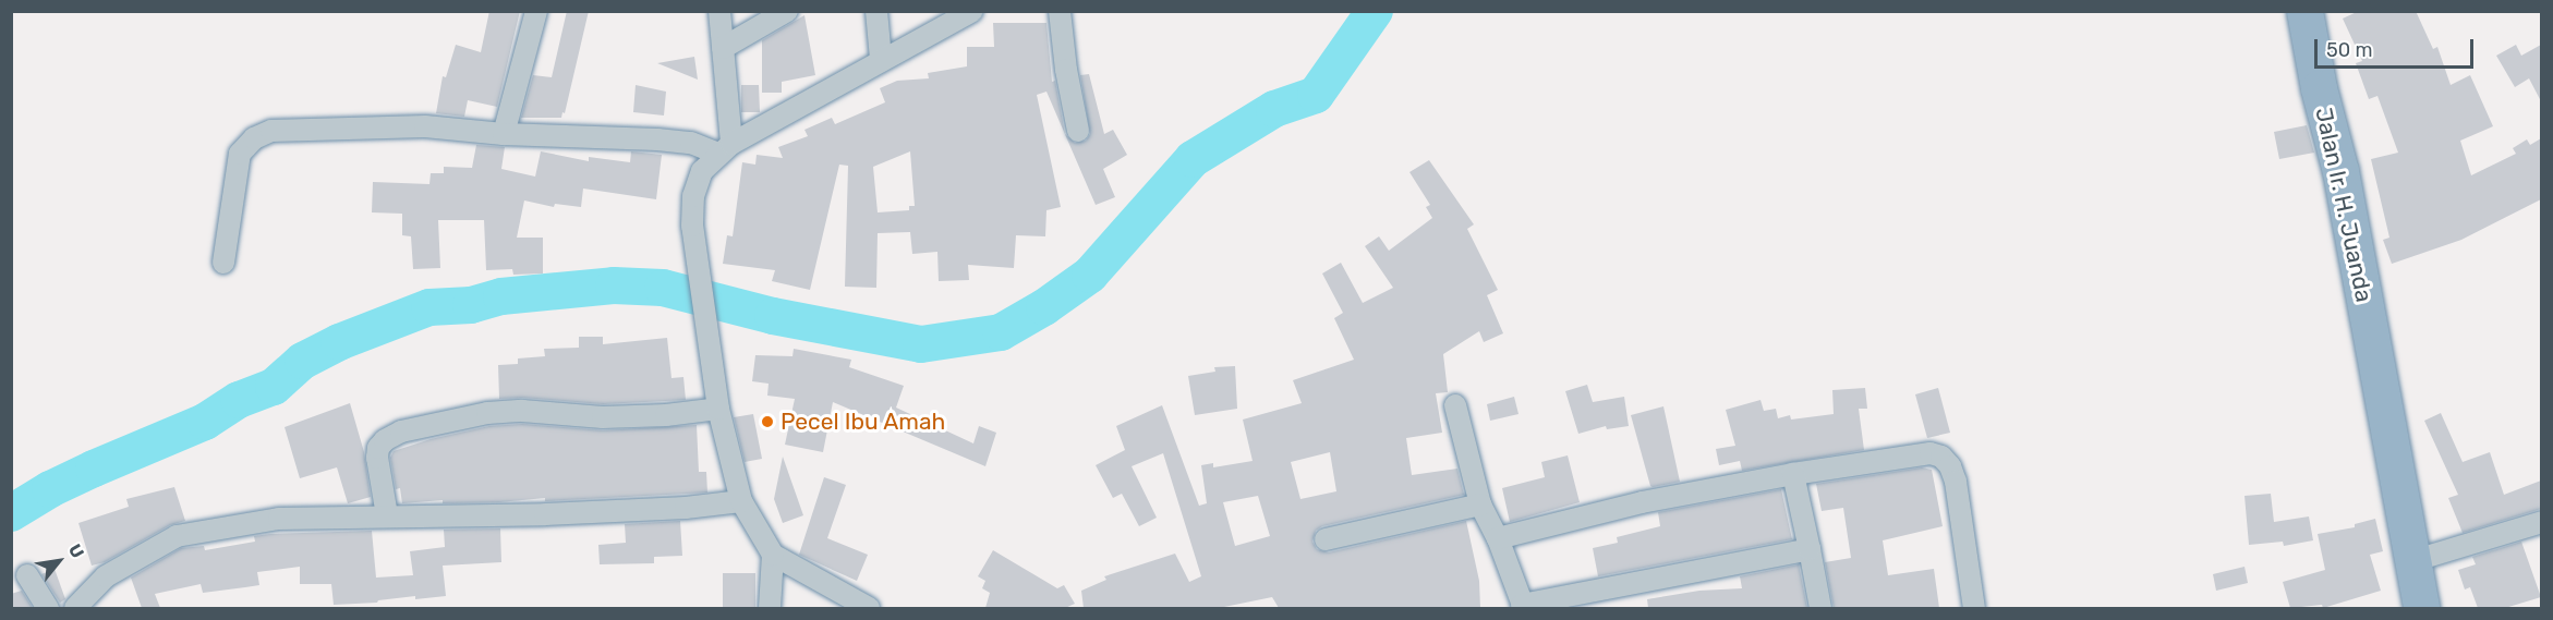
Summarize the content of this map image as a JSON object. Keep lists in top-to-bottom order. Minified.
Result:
{"streets":{"highway":["Jalan Ir. H. Juanda"]},"places":["Pecel Ibu Amah"],"scale_bar":"50 m","north":"top right"}
